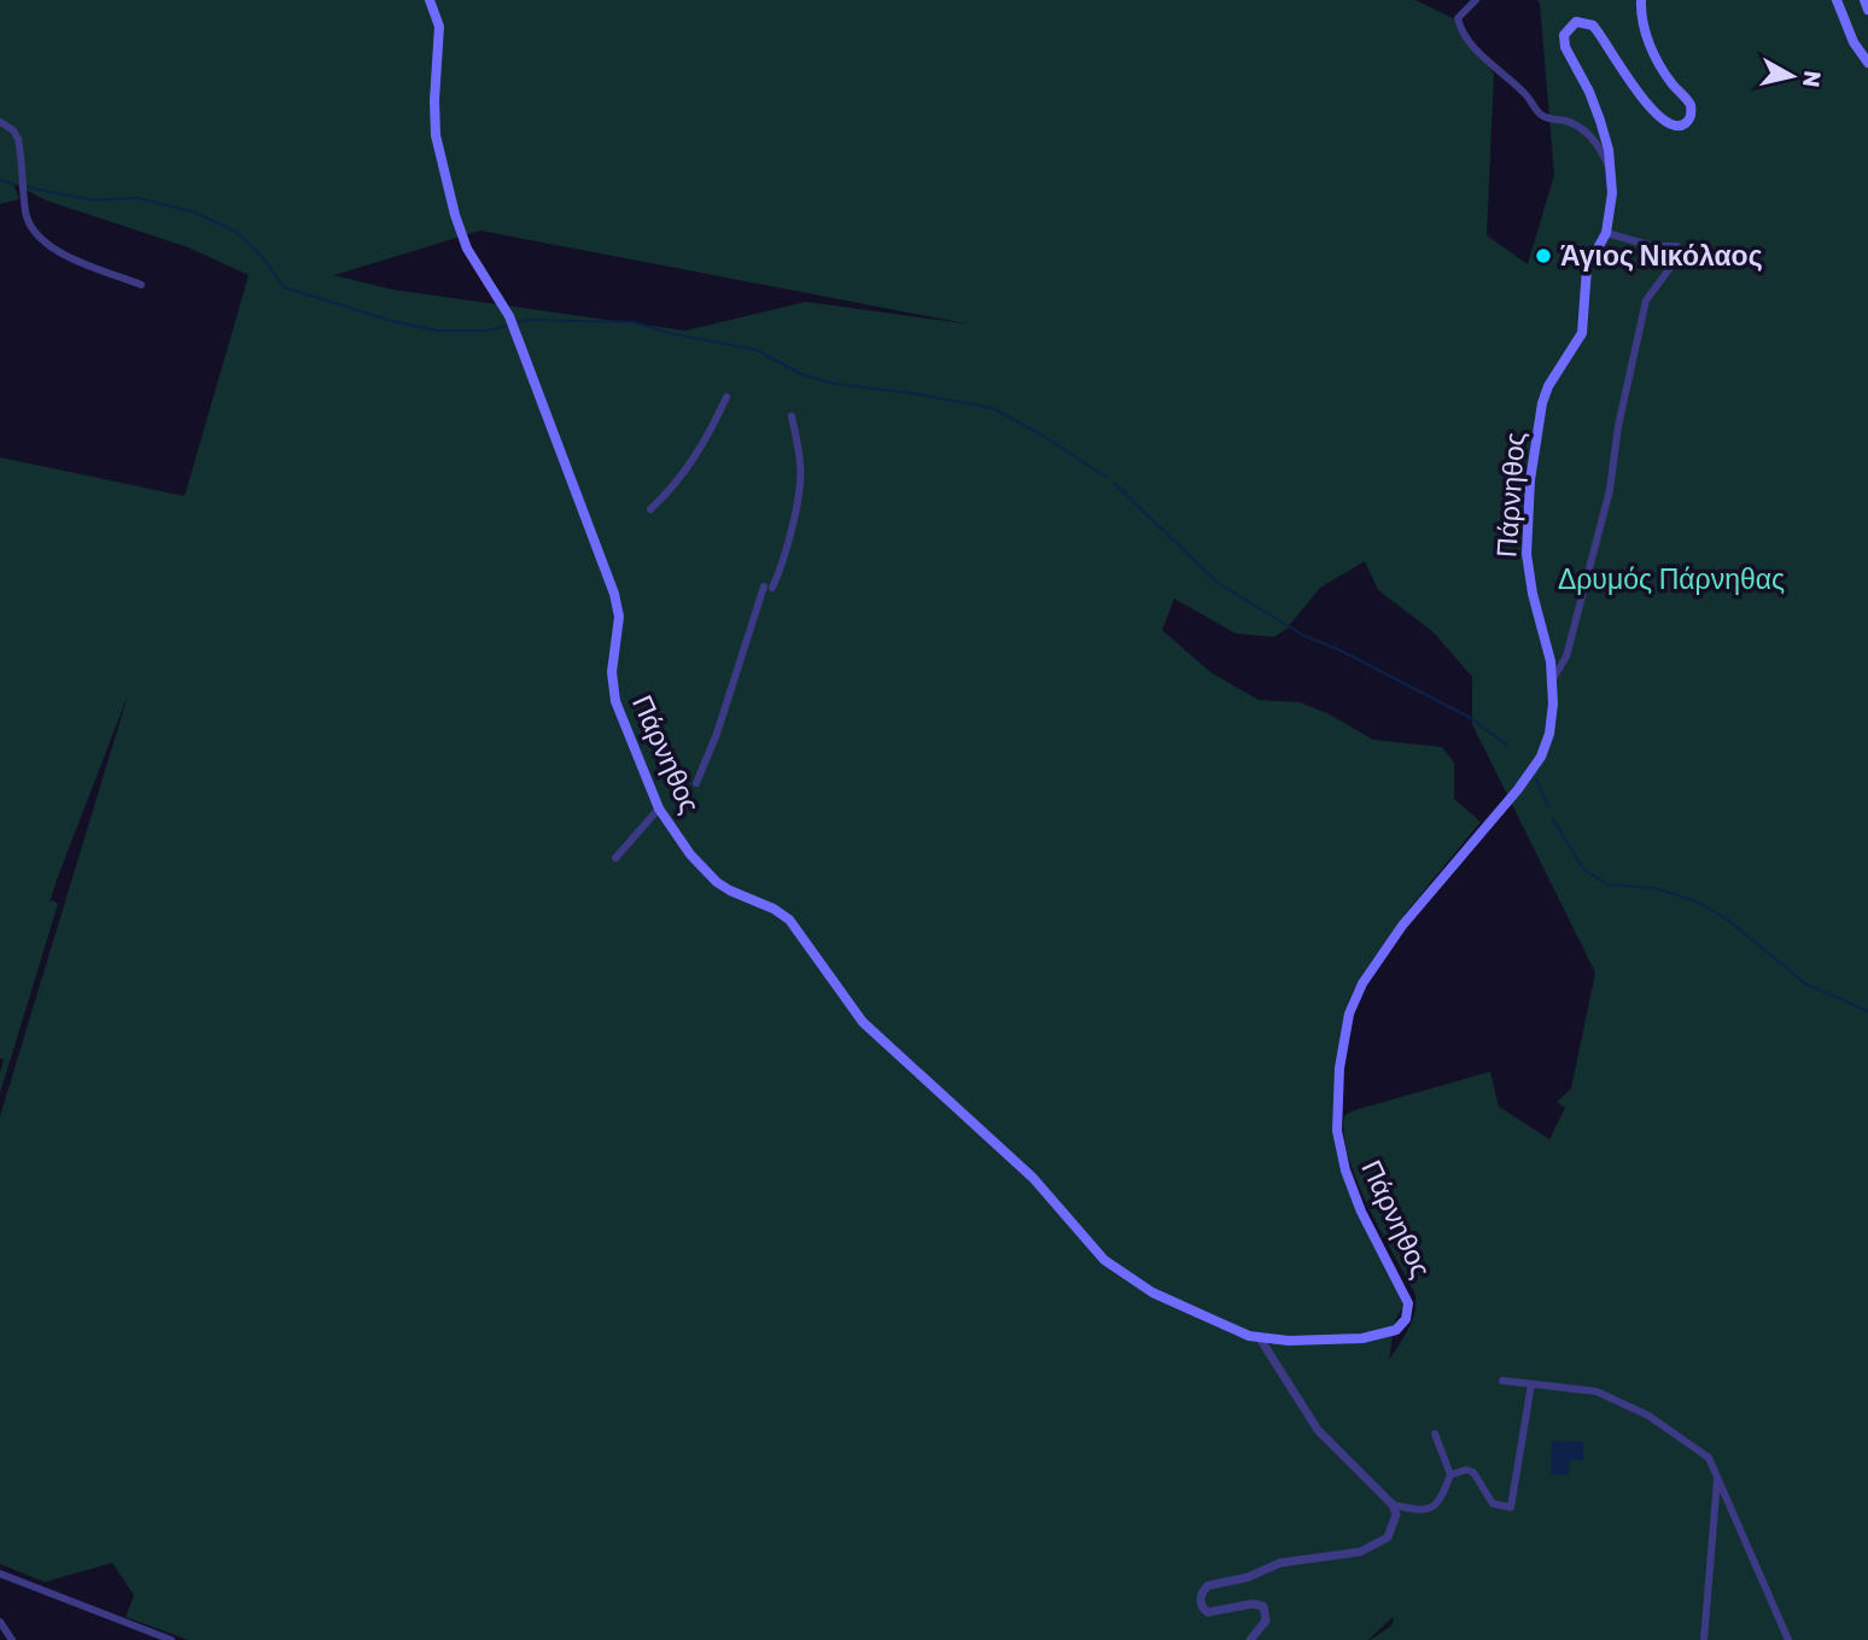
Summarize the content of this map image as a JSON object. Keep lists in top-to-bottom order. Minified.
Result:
{"streets":{"main road":["Πάρνηθος"]},"parks":["Δρυμός Πάρνηθας"],"places":["Άγιος Νικόλαος"],"north":"right"}
